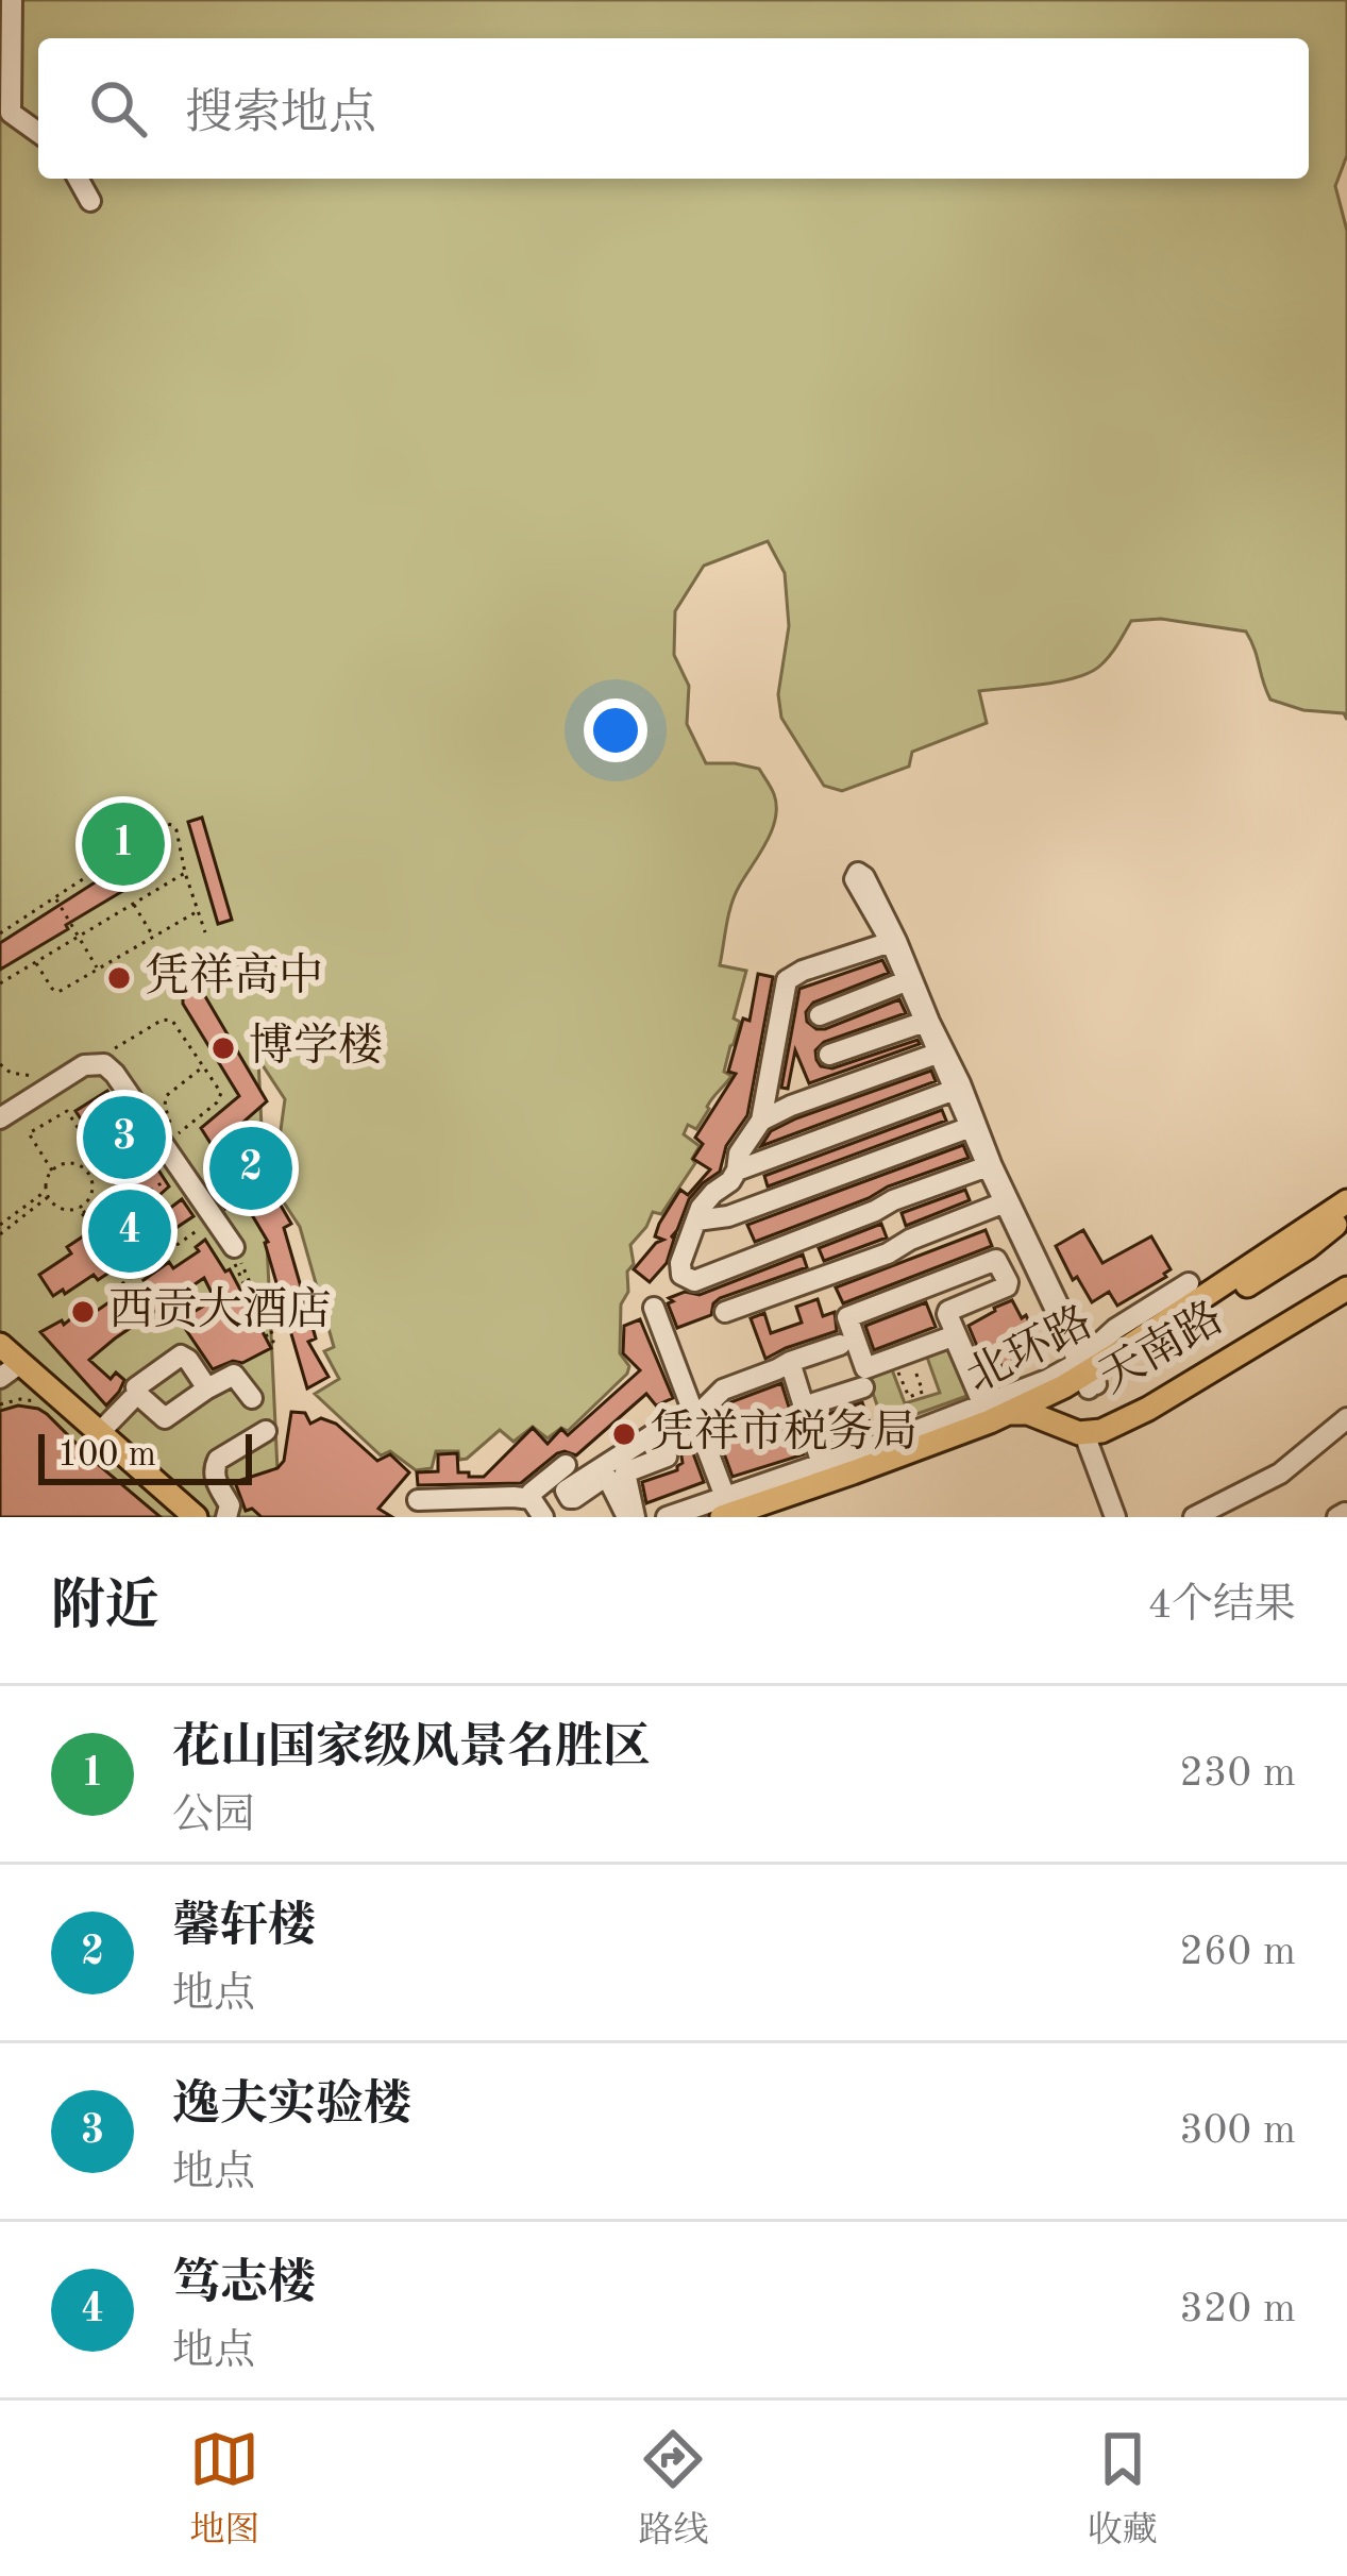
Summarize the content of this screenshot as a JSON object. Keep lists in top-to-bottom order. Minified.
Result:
{"streets":{"main road":["天南路","北环路"]},"crossings":[["天南路","北环路"]],"places":["凭祥高中","博学楼","西贡大酒店","凭祥市税务局"],"scale_bar":"100 m","page":{"search":"搜索地点","pins":["1","3","2","4"],"scale":"100 m","heading":["附近","4个结果"],"list":[{"mark":"1","name":"花山国家级风景名胜区","note":"公园","value":"230 m"},{"mark":"2","name":"馨轩楼","note":"地点","value":"260 m"},{"mark":"3","name":"逸夫实验楼","note":"地点","value":"300 m"},{"mark":"4","name":"笃志楼","note":"地点","value":"320 m"}],"nav":["地图","路线","收藏"]}}
